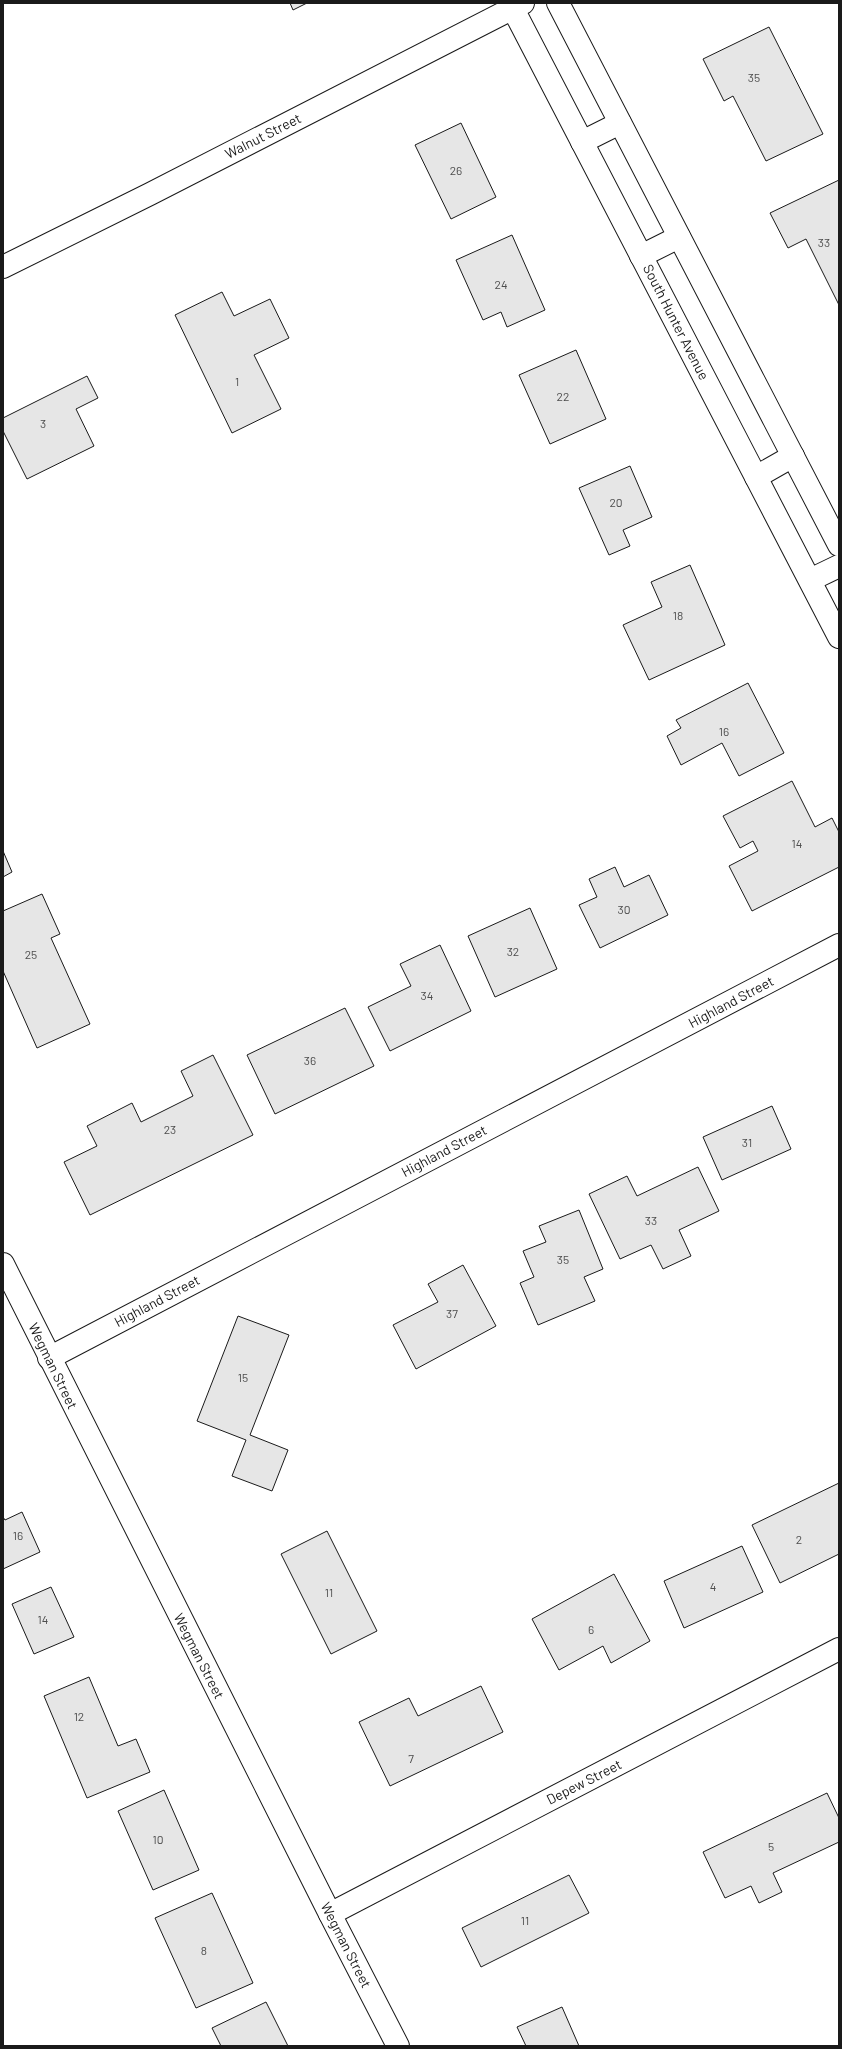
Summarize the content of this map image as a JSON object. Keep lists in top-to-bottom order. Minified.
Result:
{"streets":{"street":["Walnut Street","South Hunter Avenue","Highland Street","Wegman Street","Depew Street"]},"crossings":[["Walnut Street","South Hunter Avenue"],["Highland Street","Wegman Street"],["Wegman Street","Depew Street"]],"house_numbers":["35","26","33","24","1","22","3","20","18","16","14","30","32","25","34","36","23","31","33","35","37","15","16","2","4","11","14","6","12","7","10","5","11","8"]}
